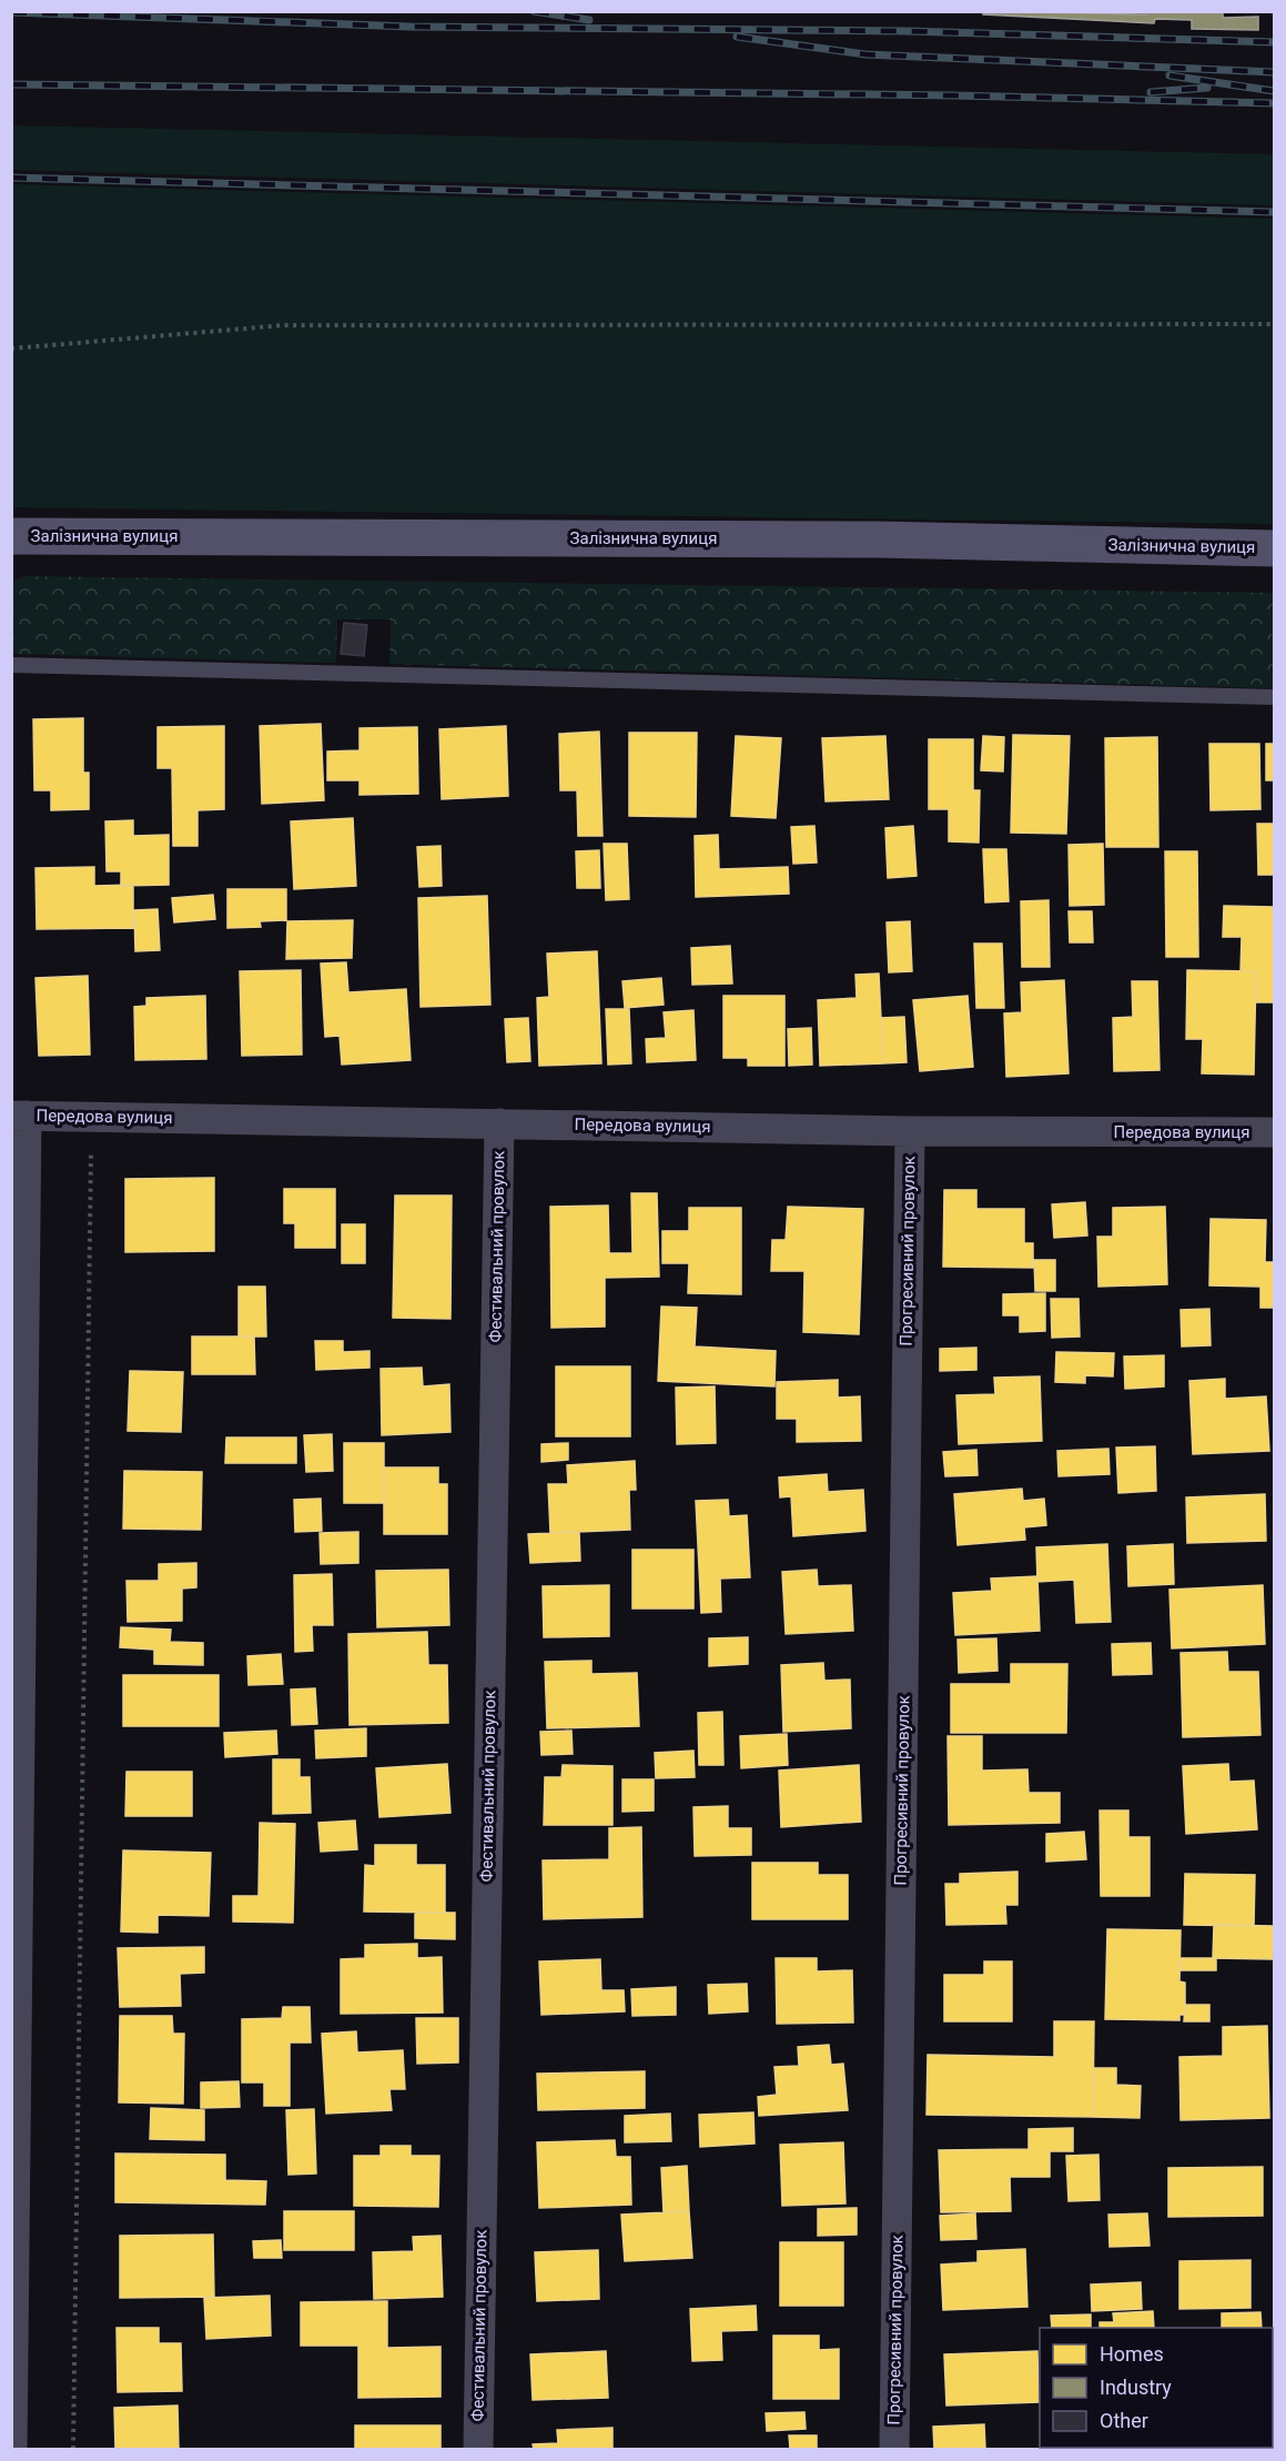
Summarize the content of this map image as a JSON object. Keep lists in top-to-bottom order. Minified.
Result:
{"streets":{"street":["Залізнична вулиця","Передова вулиця","Фестивальний провулок","Прогресивний провулок"]},"crossings":[["Передова вулиця","Фестивальний провулок"],["Передова вулиця","Прогресивний провулок"]],"legend":["Homes","Industry","Other"]}
